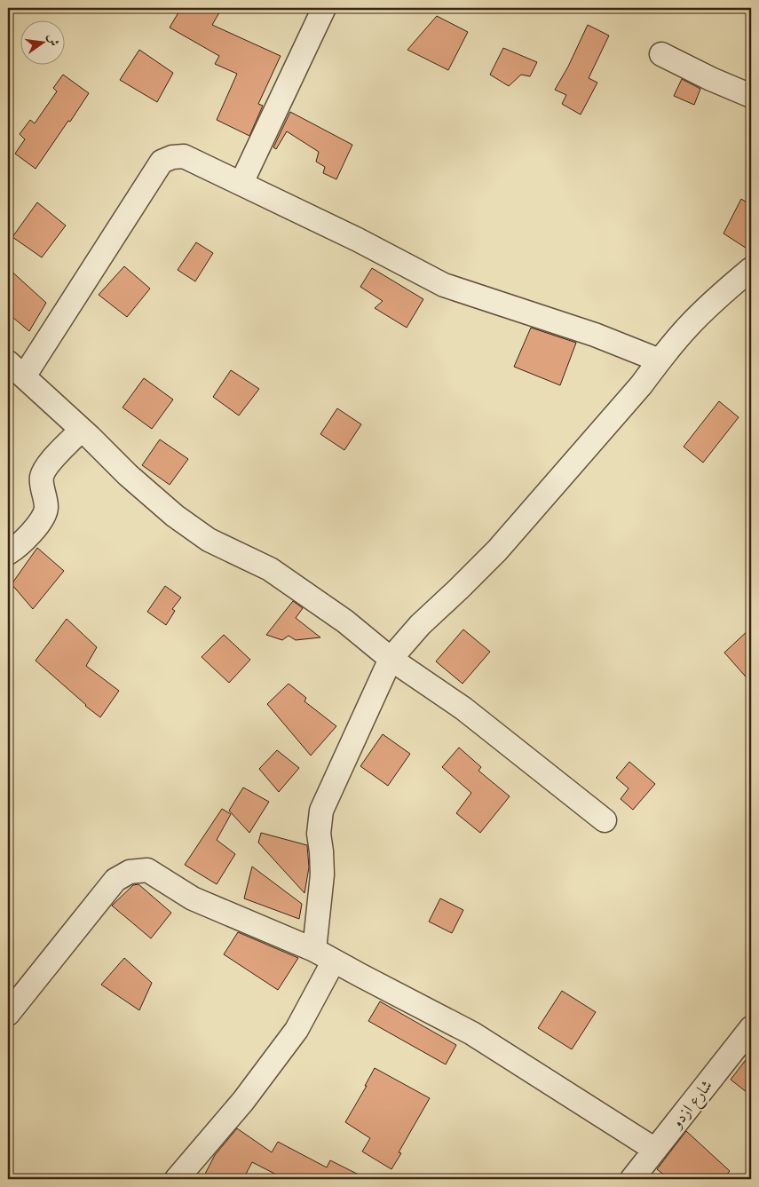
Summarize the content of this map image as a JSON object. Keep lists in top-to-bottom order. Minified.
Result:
{"streets":{"street":["شارع ازدو"]},"north":"right"}
